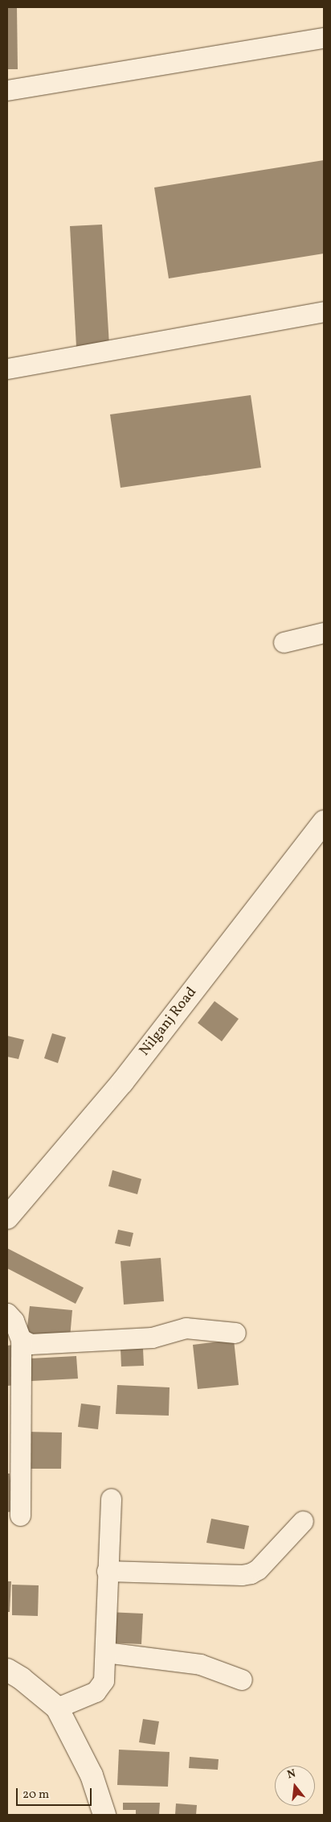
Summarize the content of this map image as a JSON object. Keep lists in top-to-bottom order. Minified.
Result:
{"streets":{"street":["Nilganj Road"]},"scale_bar":"20 m","north":"top"}
